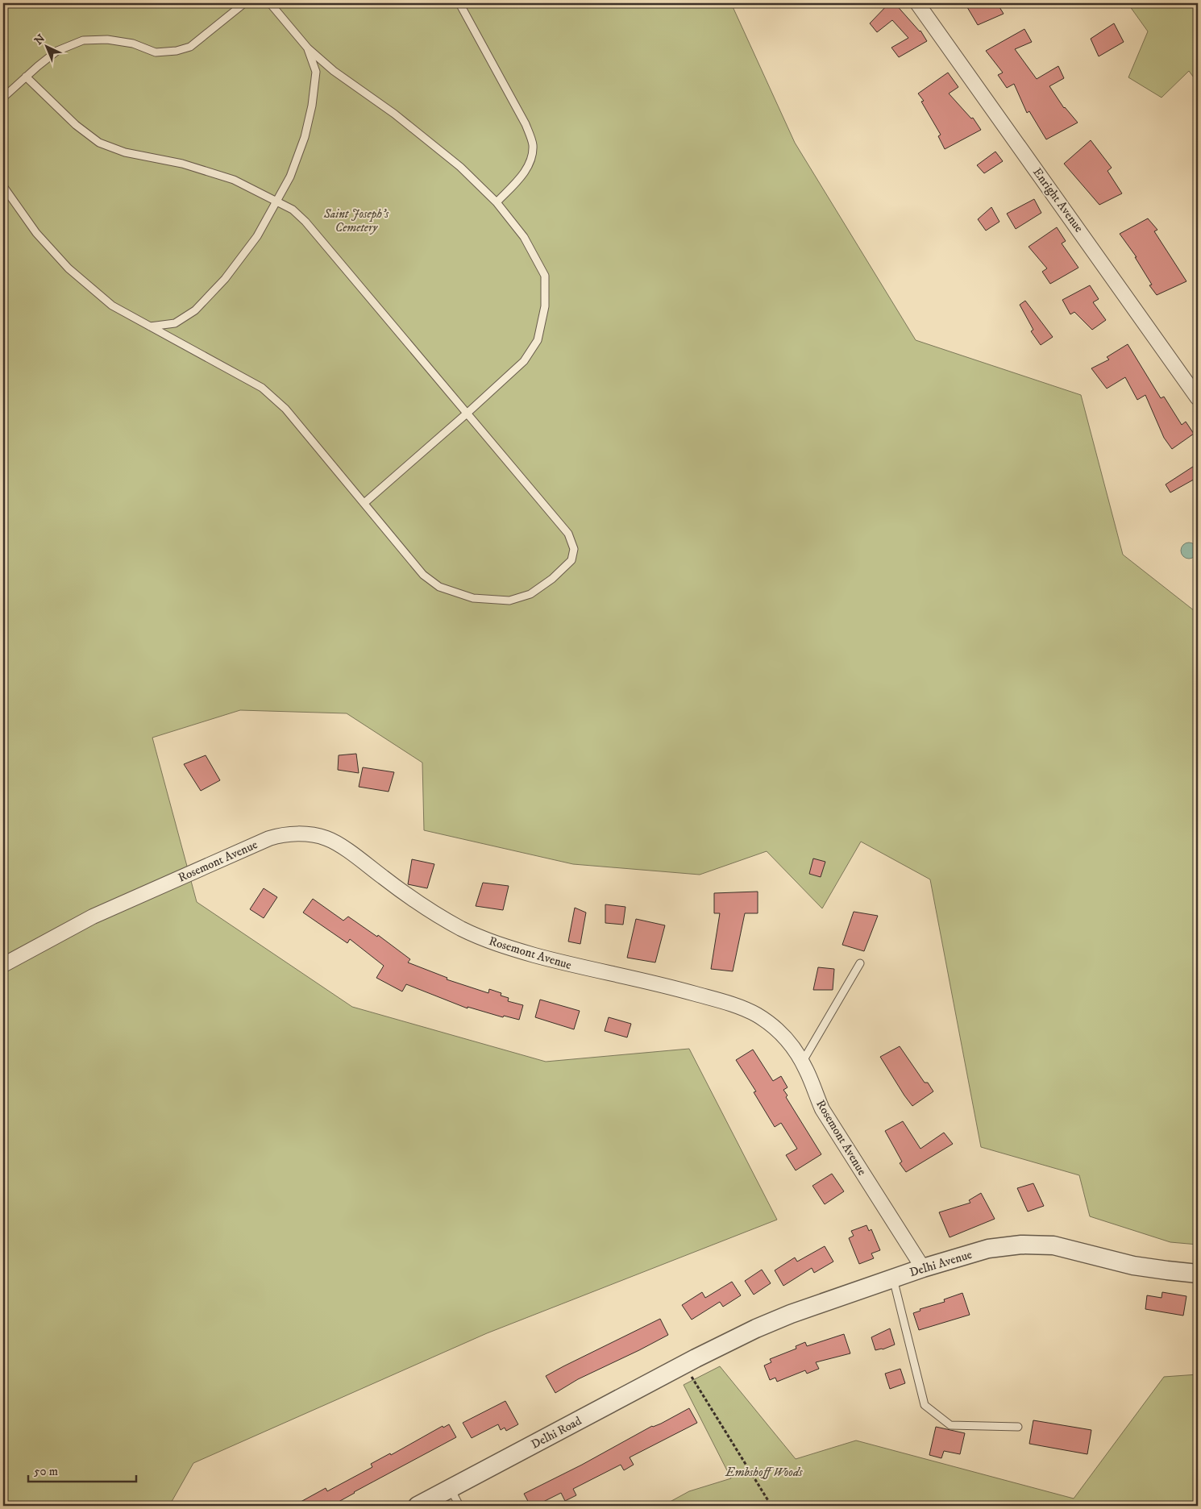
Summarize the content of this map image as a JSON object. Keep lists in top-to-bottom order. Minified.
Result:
{"streets":{"street":["Enright Avenue","Rosemont Avenue","Delhi Avenue","Delhi Road"]},"crossings":[["Rosemont Avenue","Delhi Avenue"],["Delhi Avenue","Delhi Road"]],"parks":["Saint Joseph’s Cemetery","Embshoff Woods"],"scale_bar":"50 m","north":"top left"}
